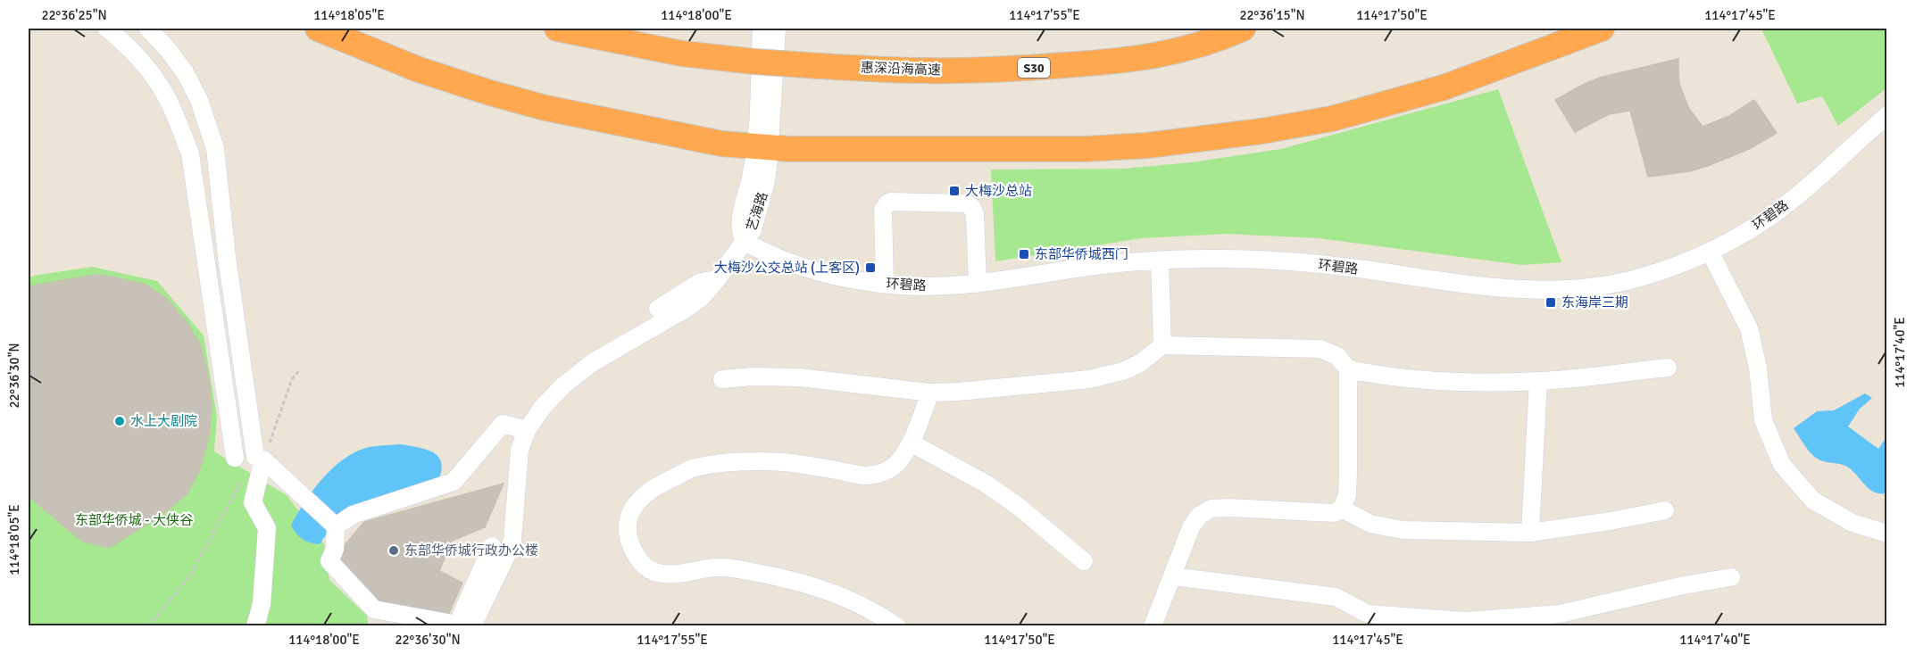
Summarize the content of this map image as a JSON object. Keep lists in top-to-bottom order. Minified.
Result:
{"streets":{"highway":["S30","惠深沿海高速"],"street":["艺海路","环碧路"]},"crossings":[["艺海路","环碧路"]],"parks":["东部华侨城 - 大侠谷"],"places":{"transit":["大梅沙总站","东部华侨城西门","大梅沙公交总站 (上客区)","东海岸三期"],"other":["水上大剧院","东部华侨城行政办公楼"]},"coordinates":["22°36'25\"N","114°18'05\"E","114°18'00\"E","114°17'55\"E","22°36'15\"N","114°17'50\"E","114°17'45\"E","114°17'40\"E","22°36'30\"N"]}
